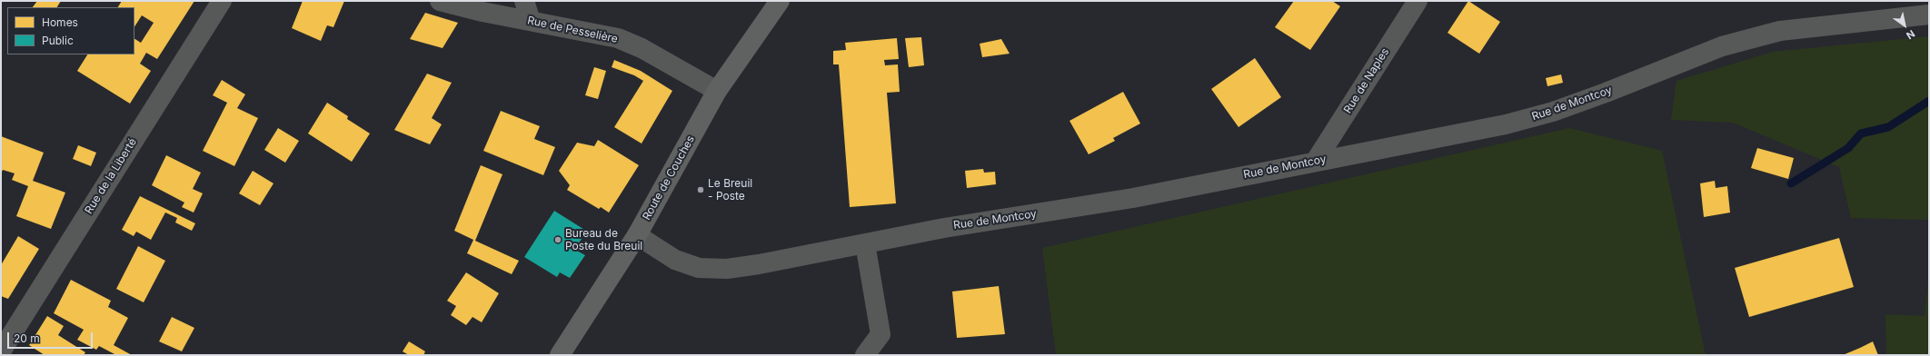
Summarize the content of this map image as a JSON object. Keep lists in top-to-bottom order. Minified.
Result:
{"streets":{"main road":["Route de Couches"],"street":["Rue de Pesselière","Rue de Naples","Rue de Montcoy","Rue de la Liberté"]},"crossings":[["Rue de Pesselière","Route de Couches"],["Rue de Naples","Rue de Montcoy"],["Rue de Montcoy","Route de Couches"]],"places":["Le Breuil - Poste","Bureau de Poste du Breuil"],"legend":["Homes","Public"],"scale_bar":"20 m","north":"bottom right"}
